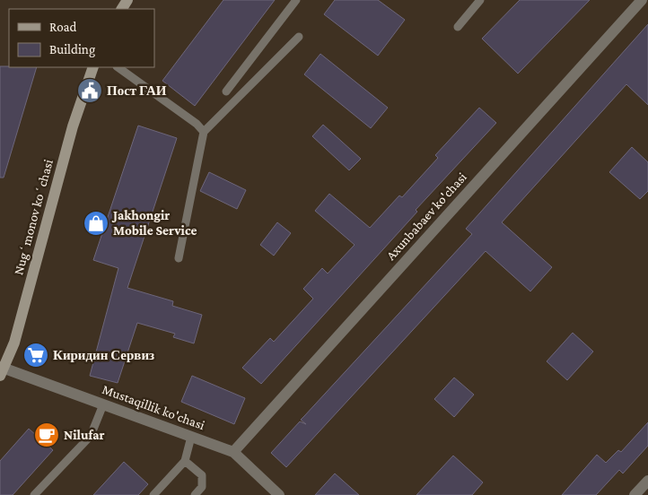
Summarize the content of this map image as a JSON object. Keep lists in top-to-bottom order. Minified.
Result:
{"streets":{"main road":["Nugʻmonov koʻchasi"],"street":["Axunbabaev ko'chasi","Mustaqillik ko'chasi"]},"crossings":[["Axunbabaev ko'chasi","Mustaqillik ko'chasi"],["Nugʻmonov koʻchasi","Mustaqillik ko'chasi"]],"places":{"public building":["Пост ГАИ"],"shop":["Jakhongir Mobile Service"],"supermarket":["Киридин Сервиз"],"cafe":["Nilufar"]},"legend":["Road","Building"]}
